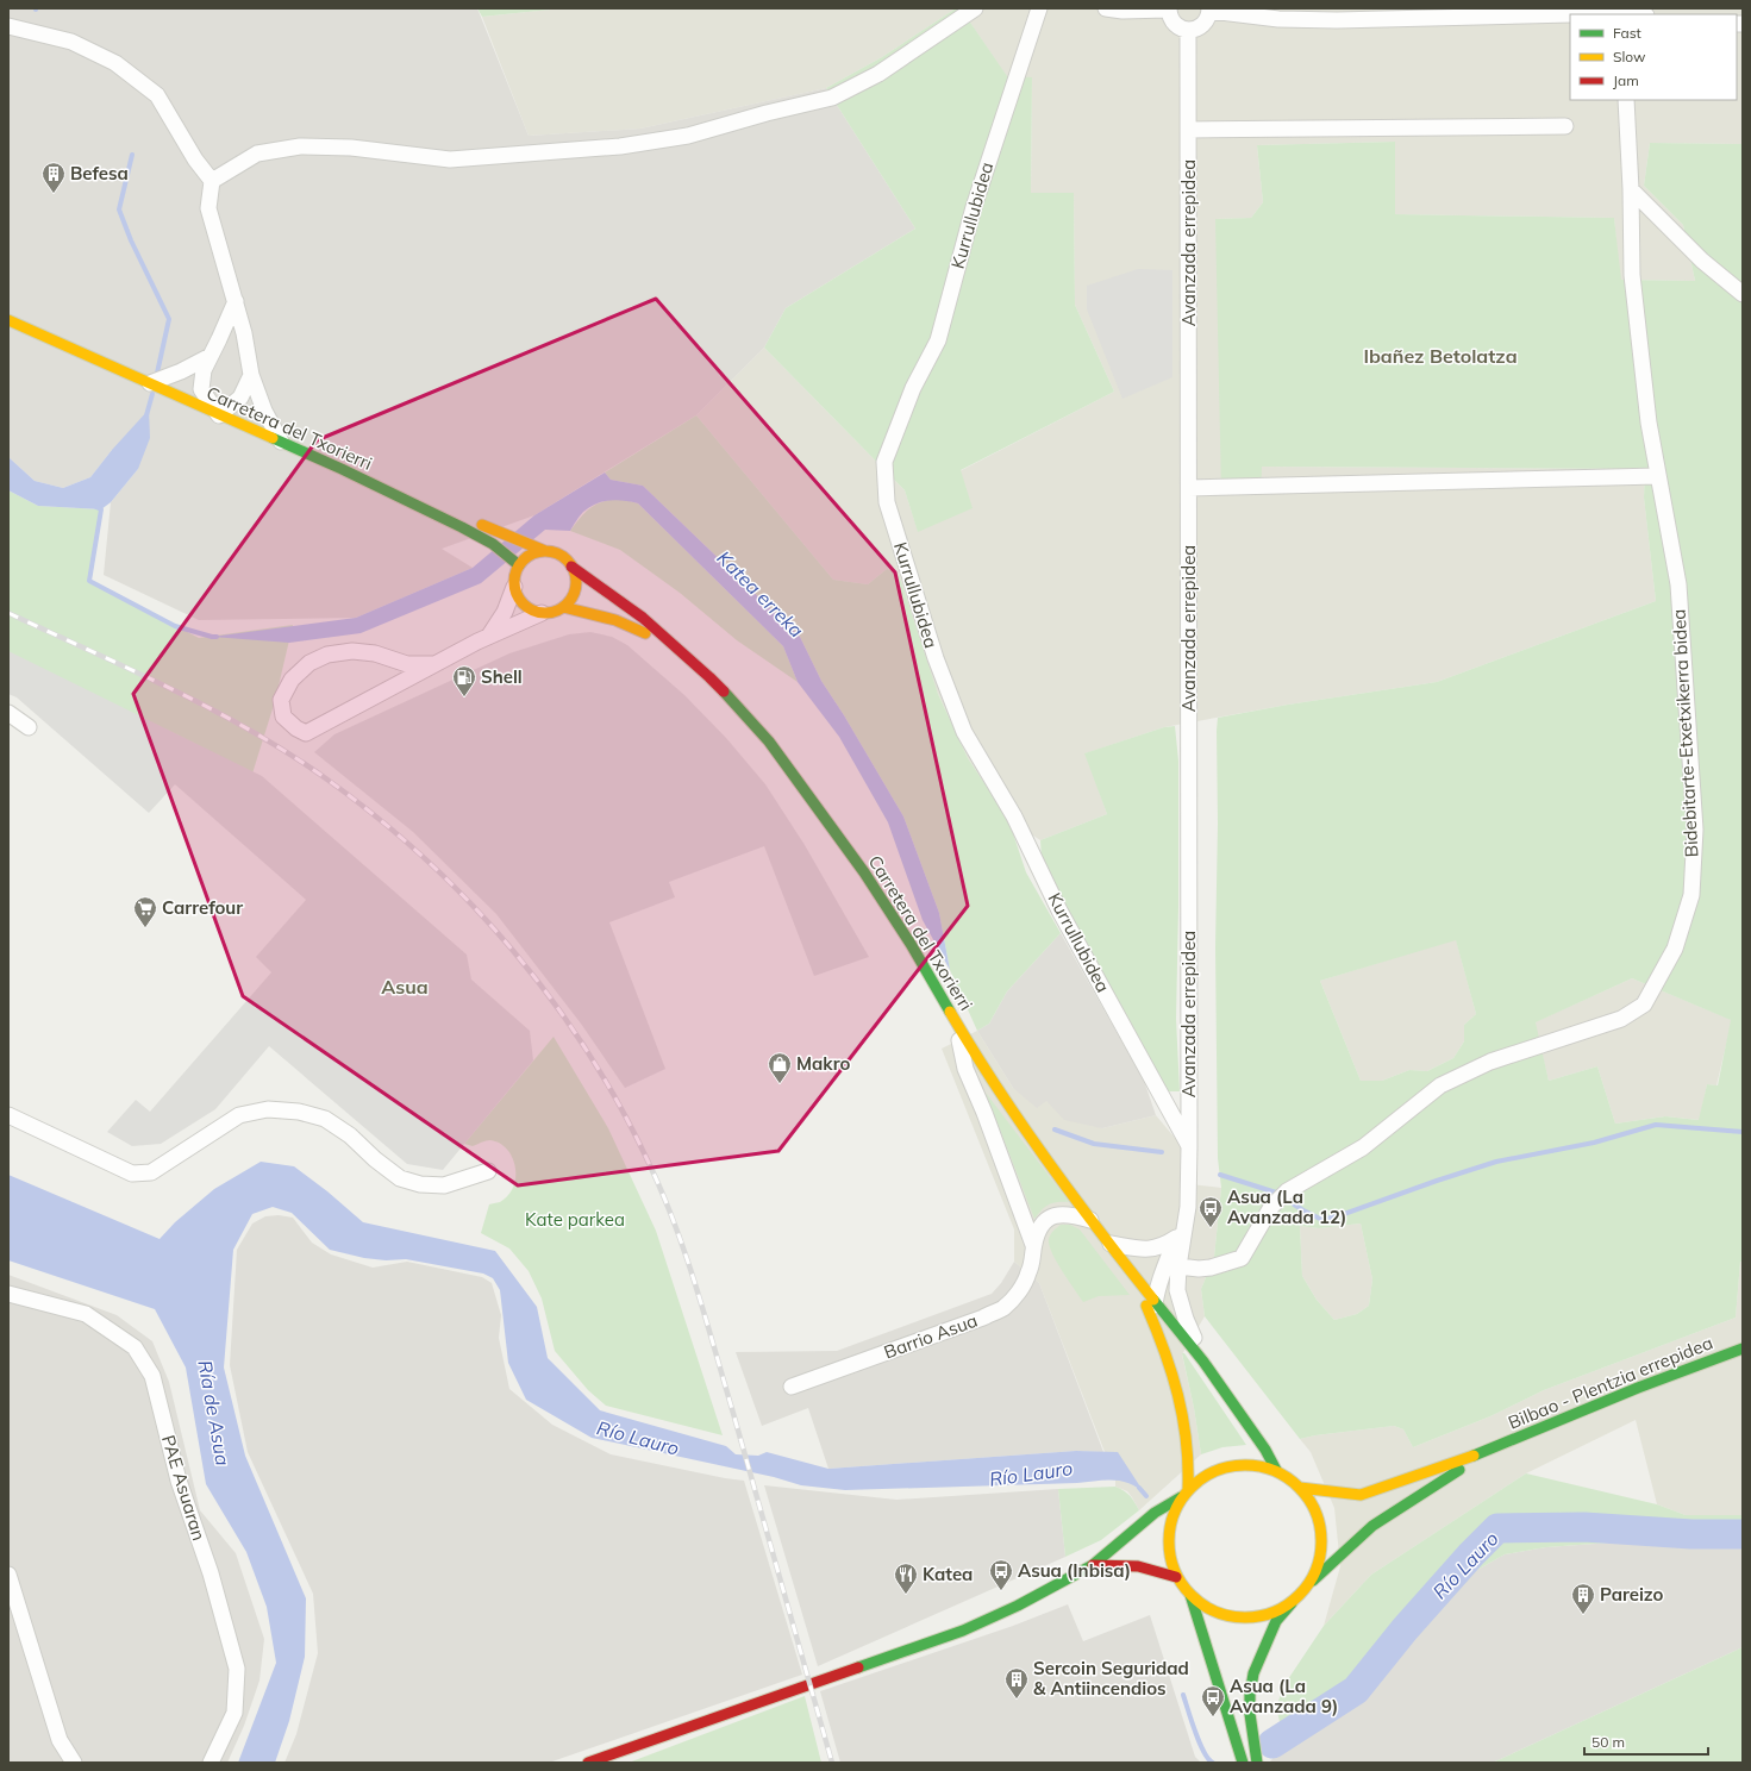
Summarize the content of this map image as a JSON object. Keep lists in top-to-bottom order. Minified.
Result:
{"streets":{"main road":["Carretera del Txorierri","Bilbao - Plentzia errepidea"],"street":["Kurrullubidea","Avanzada errepidea","Bidebitarte-Etxetxikerra bidea","Barrio Asua","PAE Asuaran"]},"crossings":[["Kurrullubidea","Avanzada errepidea"],["Carretera del Txorierri","Barrio Asua"]],"districts":["Ibañez Betolatza","Asua"],"water":["Katea erreka","Ría de Asua","Río Lauro"],"parks":["Kate parkea"],"places":{"building":["Befesa","Pareizo","Sercoin Seguridad & Antiincendios"],"fuel station":["Shell"],"supermarket":["Carrefour"],"shop":["Makro"],"bus stop":["Asua (La Avanzada 12)","Asua (Inbisa)","Asua (La Avanzada 9)"],"restaurant":["Katea"]},"legend":["Fast","Slow","Jam"],"scale_bar":"50 m"}
